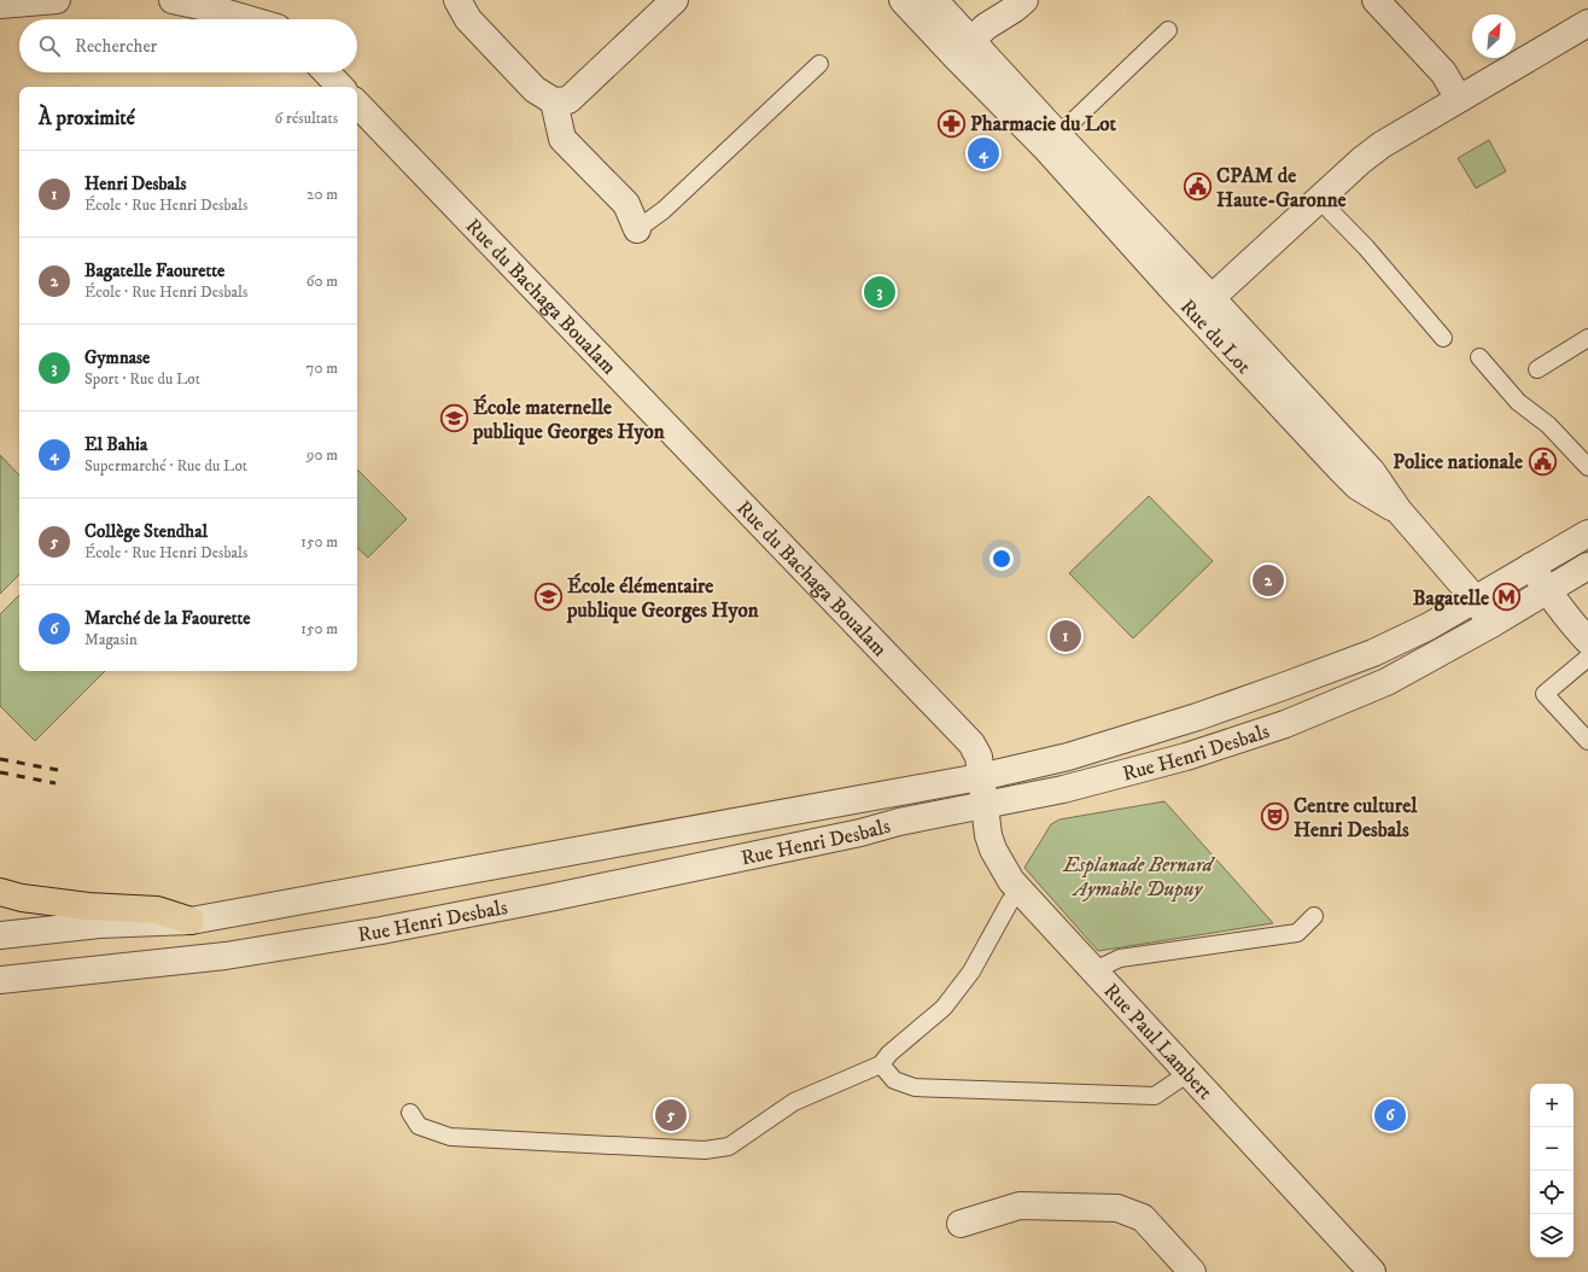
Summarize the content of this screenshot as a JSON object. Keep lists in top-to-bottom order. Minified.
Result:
{"streets":{"street":["Rue du Bachaga Boualam","Rue du Lot","Rue Henri Desbals","Rue Paul Lambert"]},"crossings":[["Rue du Bachaga Boualam","Rue Henri Desbals"],["Rue du Bachaga Boualam","Rue Paul Lambert"],["Rue du Lot","Rue Henri Desbals"],["Rue Henri Desbals","Rue Paul Lambert"]],"parks":["Esplanade Bernard Aymable Dupuy"],"places":{"pharmacy":["Pharmacie du Lot"],"public building":["CPAM de Haute-Garonne","Police nationale"],"school or university":["École maternelle publique Georges Hyon","École élémentaire publique Georges Hyon"],"metro station":["Bagatelle"],"theatre":["Centre culturel Henri Desbals"]},"north":"top right","page":{"search":"Rechercher","heading":["À proximité","6 résultats"],"pins":["4","3","2","1","5","6"],"list":[{"mark":"1","name":"Henri Desbals","note":"École · Rue Henri Desbals","value":"20 m"},{"mark":"2","name":"Bagatelle Faourette","note":"École · Rue Henri Desbals","value":"60 m"},{"mark":"3","name":"Gymnase","note":"Sport · Rue du Lot","value":"70 m"},{"mark":"4","name":"El Bahia","note":"Supermarché · Rue du Lot","value":"90 m"},{"mark":"5","name":"Collège Stendhal","note":"École · Rue Henri Desbals","value":"150 m"},{"mark":"6","name":"Marché de la Faourette","note":"Magasin","value":"150 m"}],"map_buttons":["+","−"]}}
